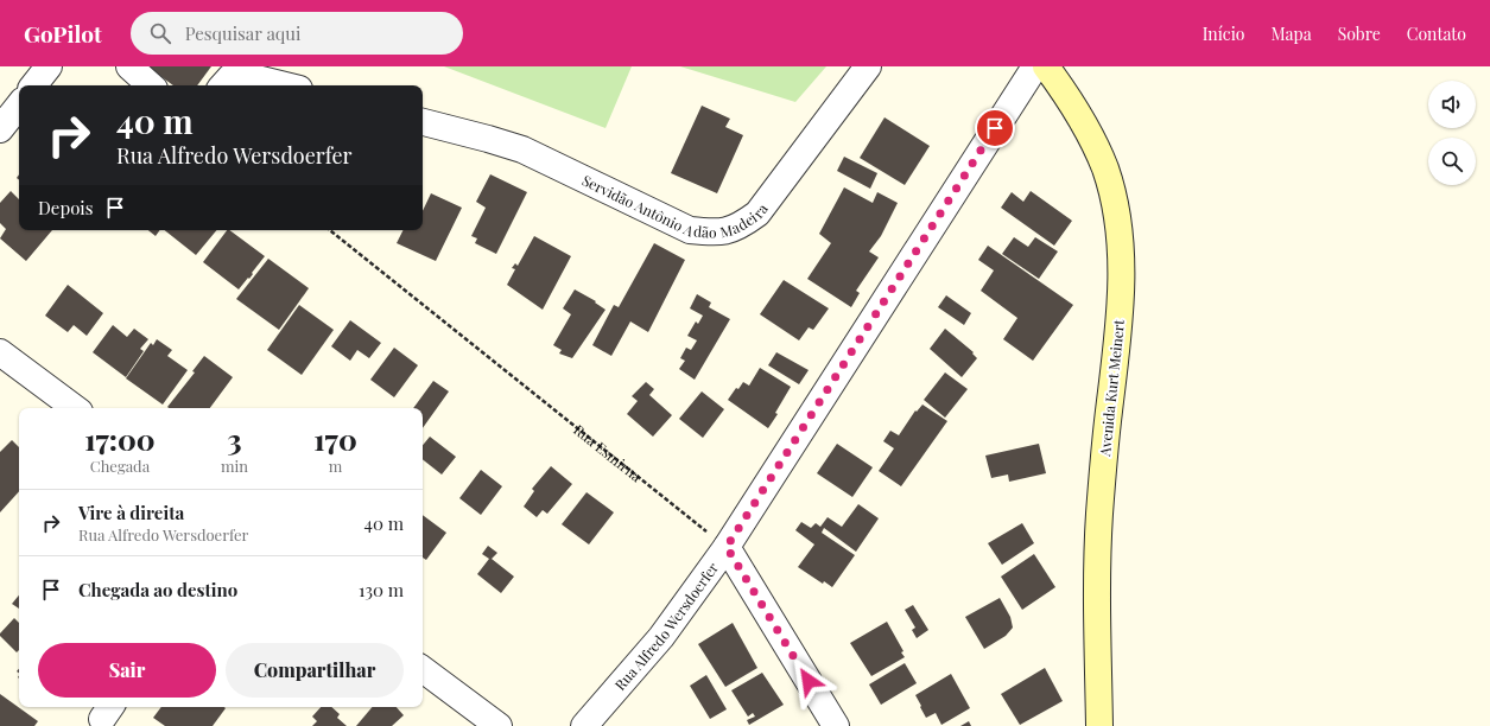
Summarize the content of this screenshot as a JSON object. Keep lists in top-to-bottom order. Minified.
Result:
{"streets":{"main road":["Avenida Kurt Meinert"],"street":["Servidão Antônio Adão Madeira","Rua Alfredo Wersdoerfer"],"path":["Rua Esmirna"]},"crossings":[["Rua Esmirna","Rua Alfredo Wersdoerfer"]],"page":{"header":"GoPilot","search":"Pesquisar aqui","nav":["Início","Mapa","Sobre","Contato"],"turn":["40 m","Rua Alfredo Wersdoerfer"],"then":"Depois","eta":["17:00","Chegada","3","min","170","m"],"list":[{"name":"Vire à direita","note":"Rua Alfredo Wersdoerfer","value":"40 m"},{"name":"Chegada ao destino","value":"130 m"}],"buttons":["Sair","Compartilhar"]}}
